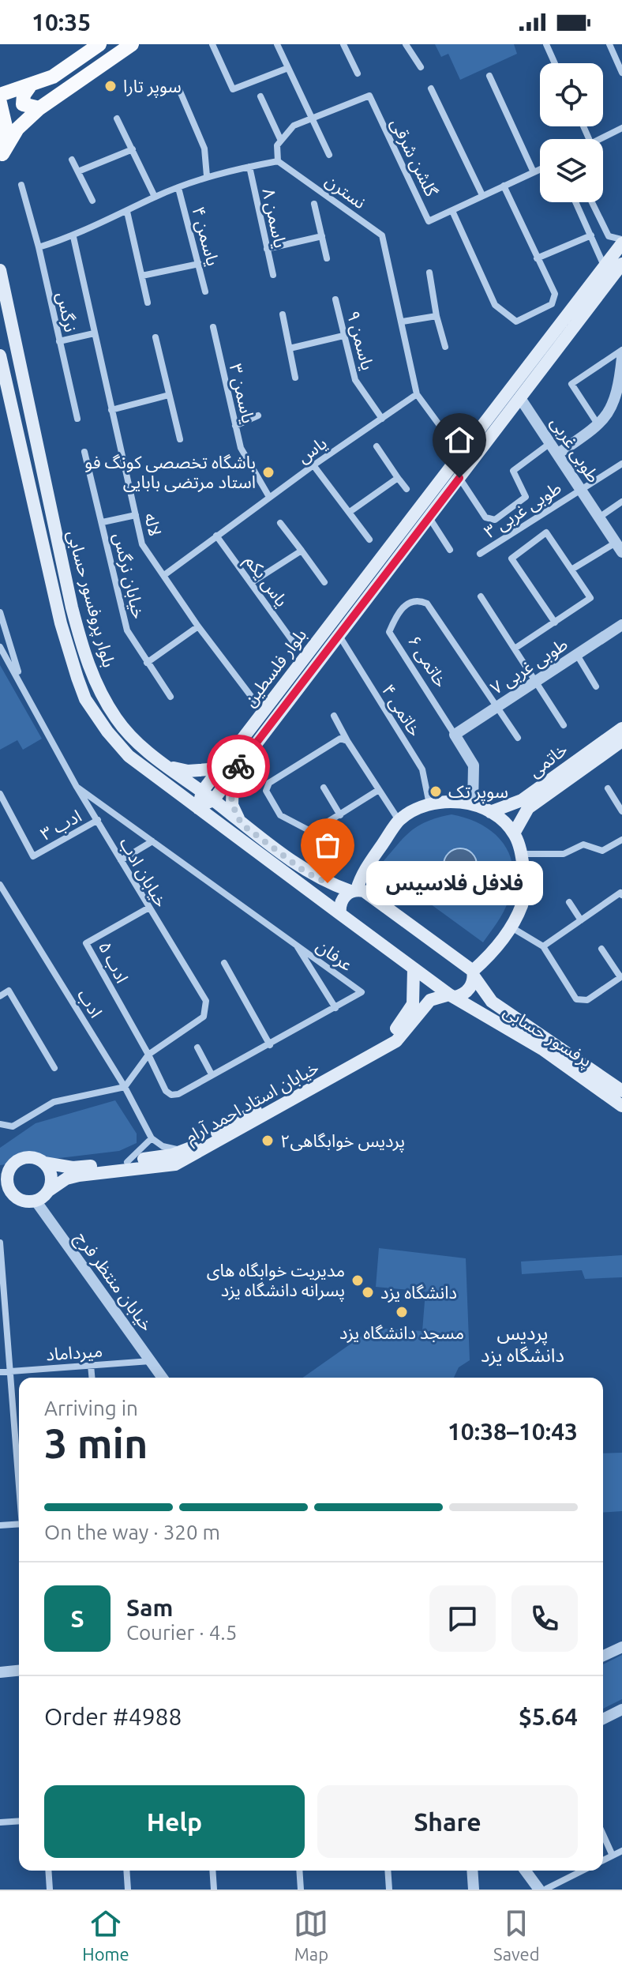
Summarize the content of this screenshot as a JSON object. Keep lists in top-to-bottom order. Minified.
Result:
{"streets":{"main road":["بلوار پروفسور حسابی","بلوار فلسطین","خاتمی","پرفسور حسابی","خیابان استاد احمد آرام"],"street":["گلشن شرقی","نسترن","یاسمن ۸","یاسمن ۴","نرگس","یاسمن ۹","یاسمن ۳","یاس","طوبی غربی","طوبی غربی ۳","لاله","خیابان نرگس","یاس یکم","خاتمی ۶","طوبی غربی ۷","خاتمی ۴","ادب ۳","خیابان ادب","عرفان","ادب ۵","ادب","خیابان منتظر فرج","میرداماد"]},"crossings":[["نسترن","یاس"],["نسترن","بلوار فلسطین"],["یاسمن ۹","یاس"],["یاسمن ۳","یاس"],["یاس","لاله"],["یاس","یاس یکم"],["طوبی غربی","طوبی غربی ۳"],["طوبی غربی","بلوار فلسطین"],["لاله","بلوار فلسطین"],["بلوار پروفسور حسابی","خاتمی ۶"],["بلوار پروفسور حسابی","بلوار فلسطین"],["بلوار پروفسور حسابی","خاتمی ۴"],["بلوار پروفسور حسابی","خاتمی"],["بلوار پروفسور حسابی","پرفسور حسابی"],["خاتمی ۶","طوبی غربی ۷"],["خاتمی ۶","خاتمی ۴"],["خاتمی ۶","خاتمی"],["خاتمی ۶","پرفسور حسابی"],["بلوار فلسطین","خاتمی ۴"],["خاتمی ۴","خاتمی"],["خاتمی ۴","پرفسور حسابی"],["خاتمی","پرفسور حسابی"],["ادب ۳","خیابان ادب"],["خیابان ادب","عرفان"],["خیابان ادب","ادب ۵"],["خیابان ادب","ادب"],["عرفان","ادب ۵"],["خیابان استاد احمد آرام","خیابان منتظر فرج"],["خیابان منتظر فرج","میرداماد"]],"districts":["پردیس دانشگاه یزد"],"places":["سوپر تارا","باشگاه تخصصی کونگ فو استاد مرتضی بابایی","سوپر تک","فلافل فلاسیس","پردیس خوابگاهی٢","مدیریت خوابگاه های پسرانه دانشگاه یزد","دانشگاه یزد","مسجد دانشگاه یزد"],"page":{"status":"10:35","bubble":"فلافل فلاسیس","heading":["3 min","Arriving in","10:38–10:43"],"panel":["Sam","Courier · 4.5","Order #4988","$5.64"],"bar":"On the way · 320 m","round":"S","buttons":["Help","Share"],"tabs":["Home","Map","Saved"]}}
